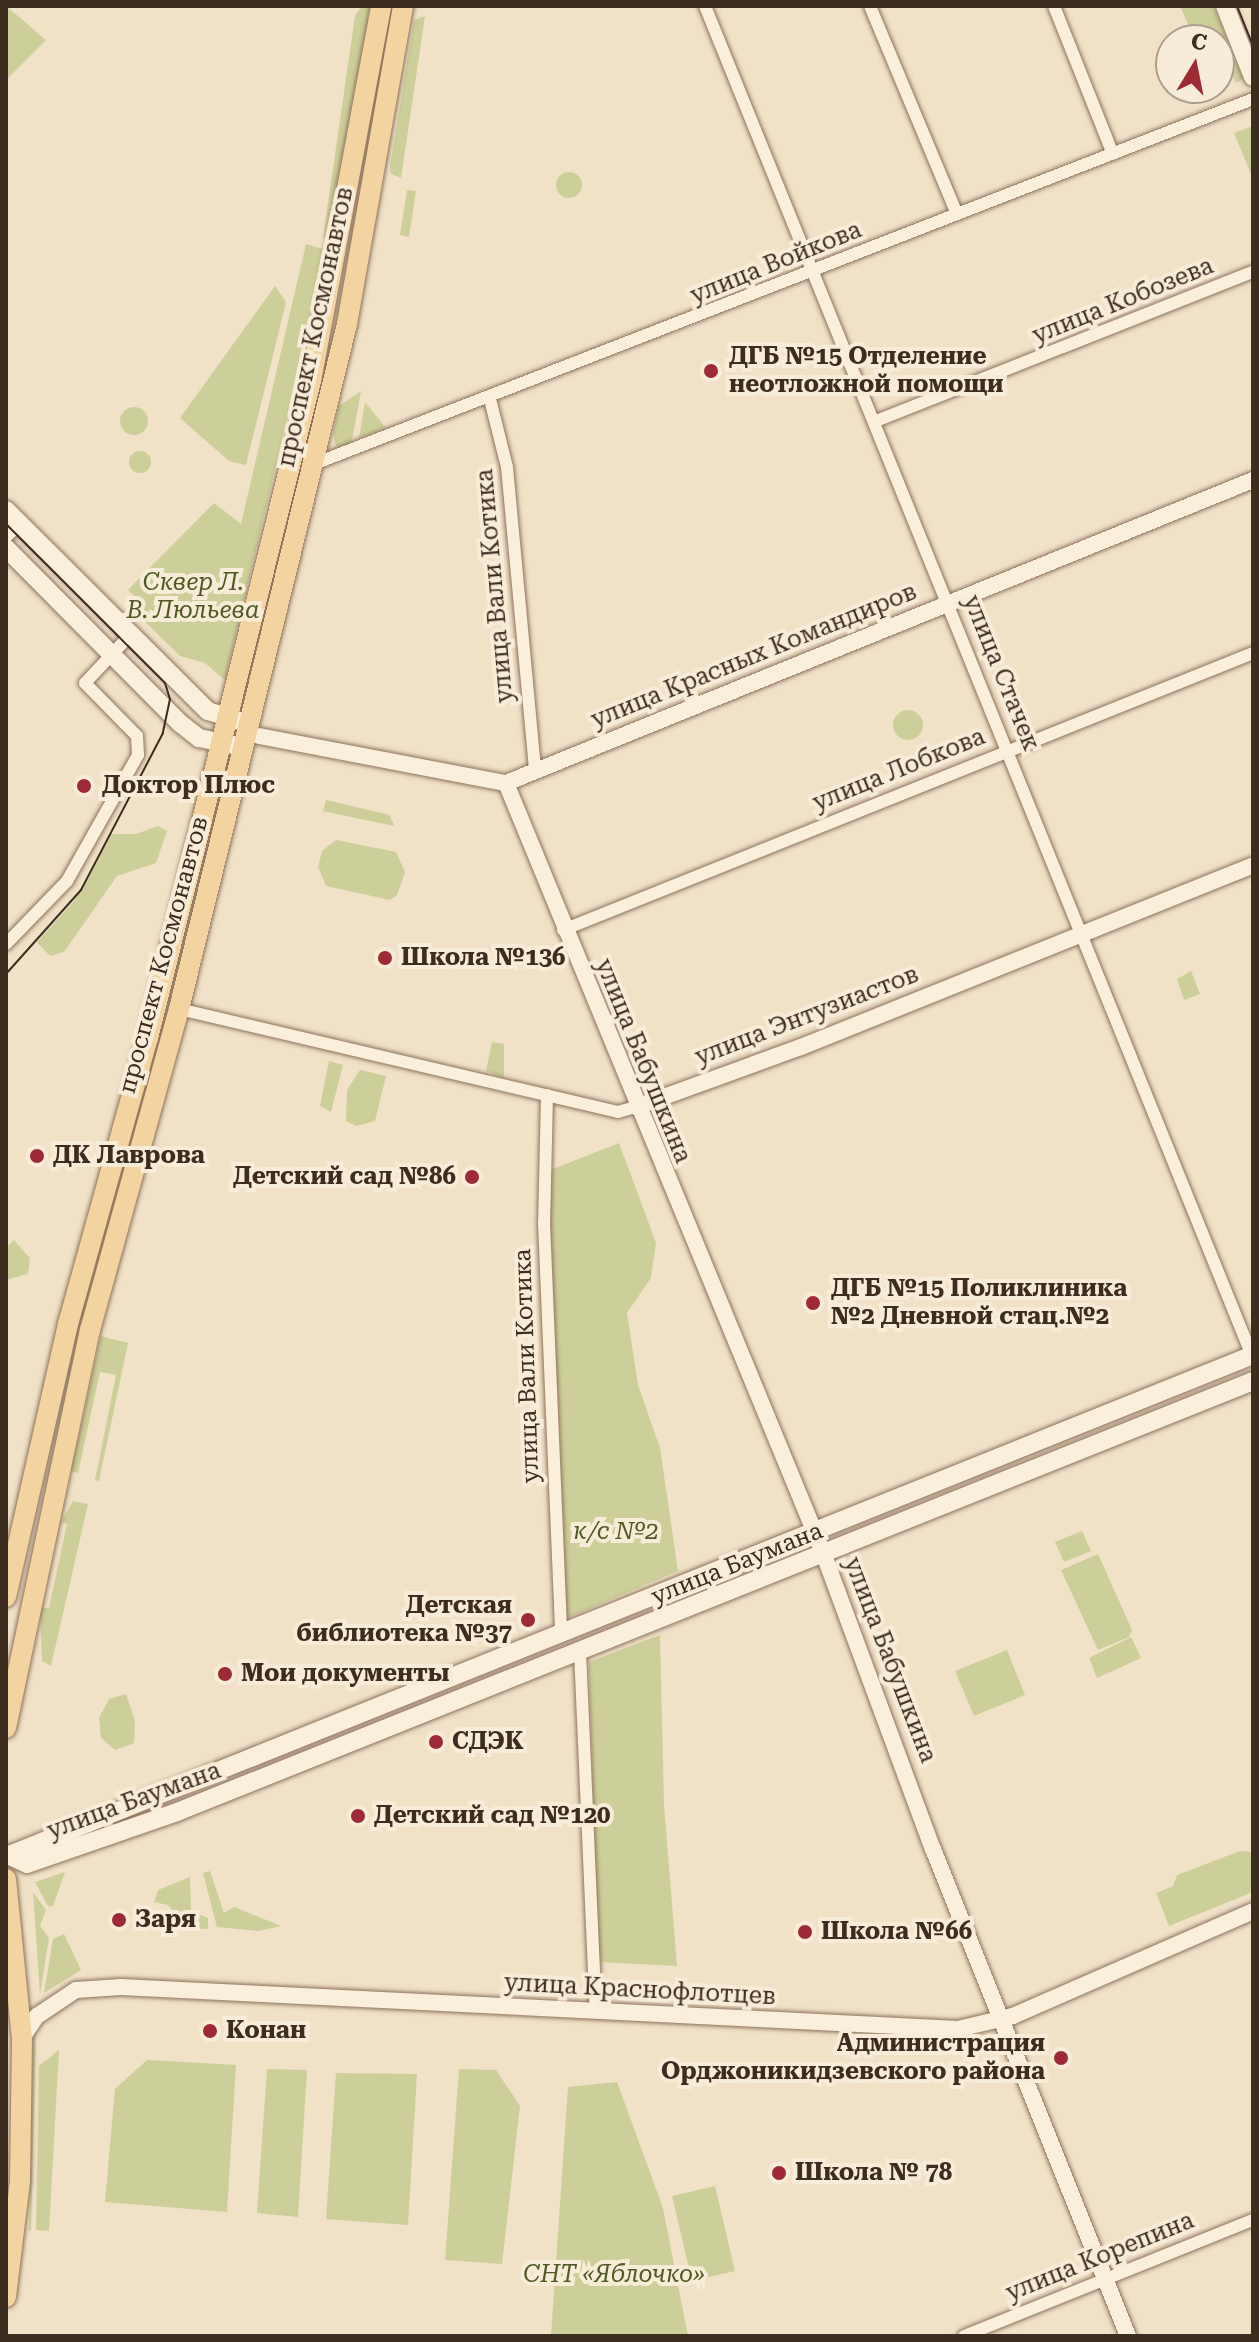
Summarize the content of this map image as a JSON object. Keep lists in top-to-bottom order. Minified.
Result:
{"streets":{"main road":["проспект Космонавтов","улица Баумана"],"street":["улица Войкова","улица Кобозева","улица Вали Котика","улица Красных Командиров","улица Стачек","улица Лобкова","улица Энтузиастов","улица Бабушкина","улица Краснофлотцев","улица Корепина"]},"crossings":[["улица Войкова","проспект Космонавтов"],["улица Войкова","улица Вали Котика"],["улица Войкова","улица Стачек"],["улица Кобозева","улица Стачек"],["проспект Космонавтов","улица Энтузиастов"],["улица Вали Котика","улица Красных Командиров"],["улица Вали Котика","улица Энтузиастов"],["улица Вали Котика","улица Баумана"],["улица Красных Командиров","улица Стачек"],["улица Красных Командиров","улица Бабушкина"],["улица Стачек","улица Лобкова"],["улица Стачек","улица Энтузиастов"],["улица Стачек","улица Баумана"],["улица Лобкова","улица Бабушкина"],["улица Энтузиастов","улица Бабушкина"],["улица Бабушкина","улица Баумана"],["улица Бабушкина","улица Краснофлотцев"],["улица Бабушкина","улица Корепина"]],"parks":["Сквер Л. В. Люльева","к/с №2","СНТ «Яблочко»"],"places":["ДГБ №15 Отделение неотложной помощи","Доктор Плюс","Школа №136","ДК Лаврова","Детский сад №86","ДГБ №15 Поликлиника №2 Дневной стац.№2","Детская библиотека №37","Мои документы","СДЭК","Детский сад №120","Заря","Школа №66","Конан","Администрация Орджоникидзевского района","Школа № 78"],"north":"top"}
